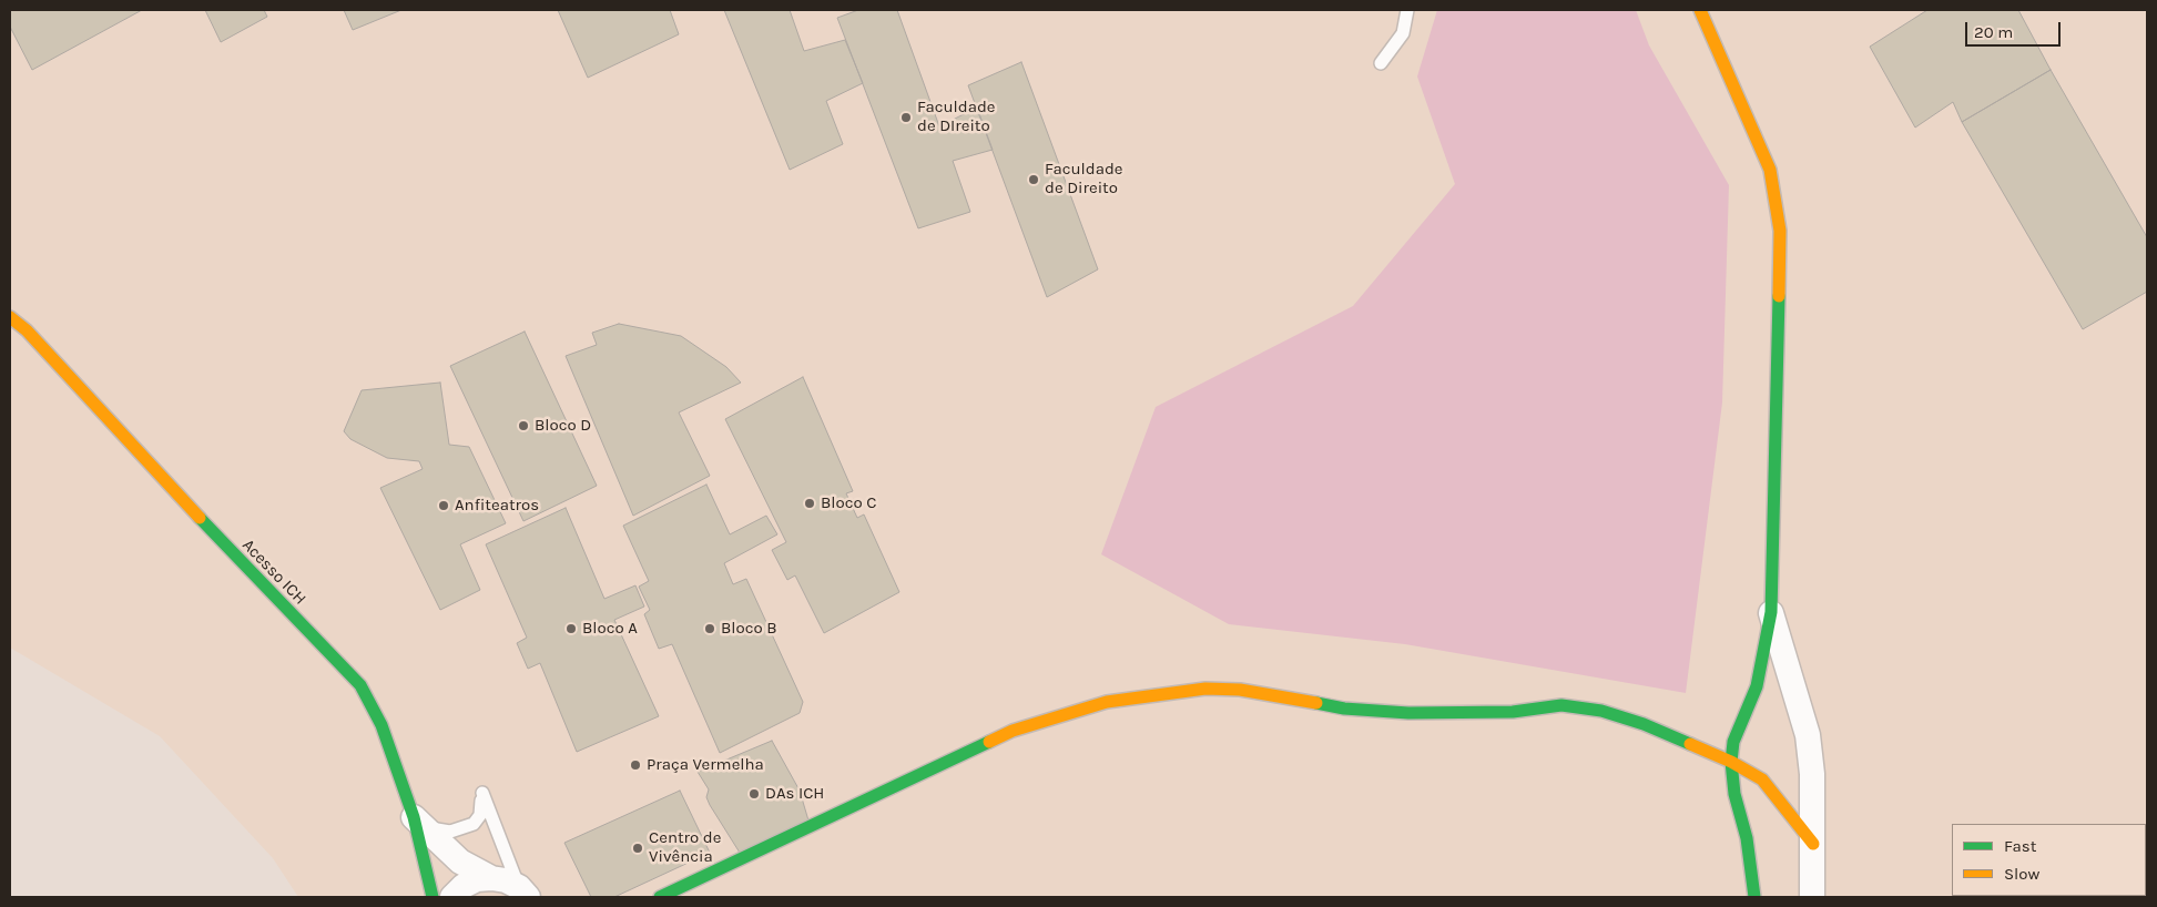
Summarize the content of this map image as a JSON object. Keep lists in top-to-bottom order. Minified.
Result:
{"streets":{"street":["Acesso ICH"]},"places":["Faculdade de DIreito","Faculdade de Direito","Bloco D","Bloco C","Anfiteatros","Bloco A","Bloco B","Praça Vermelha","DAs ICH","Centro de Vivência"],"legend":["Fast","Slow"],"scale_bar":"20 m"}
